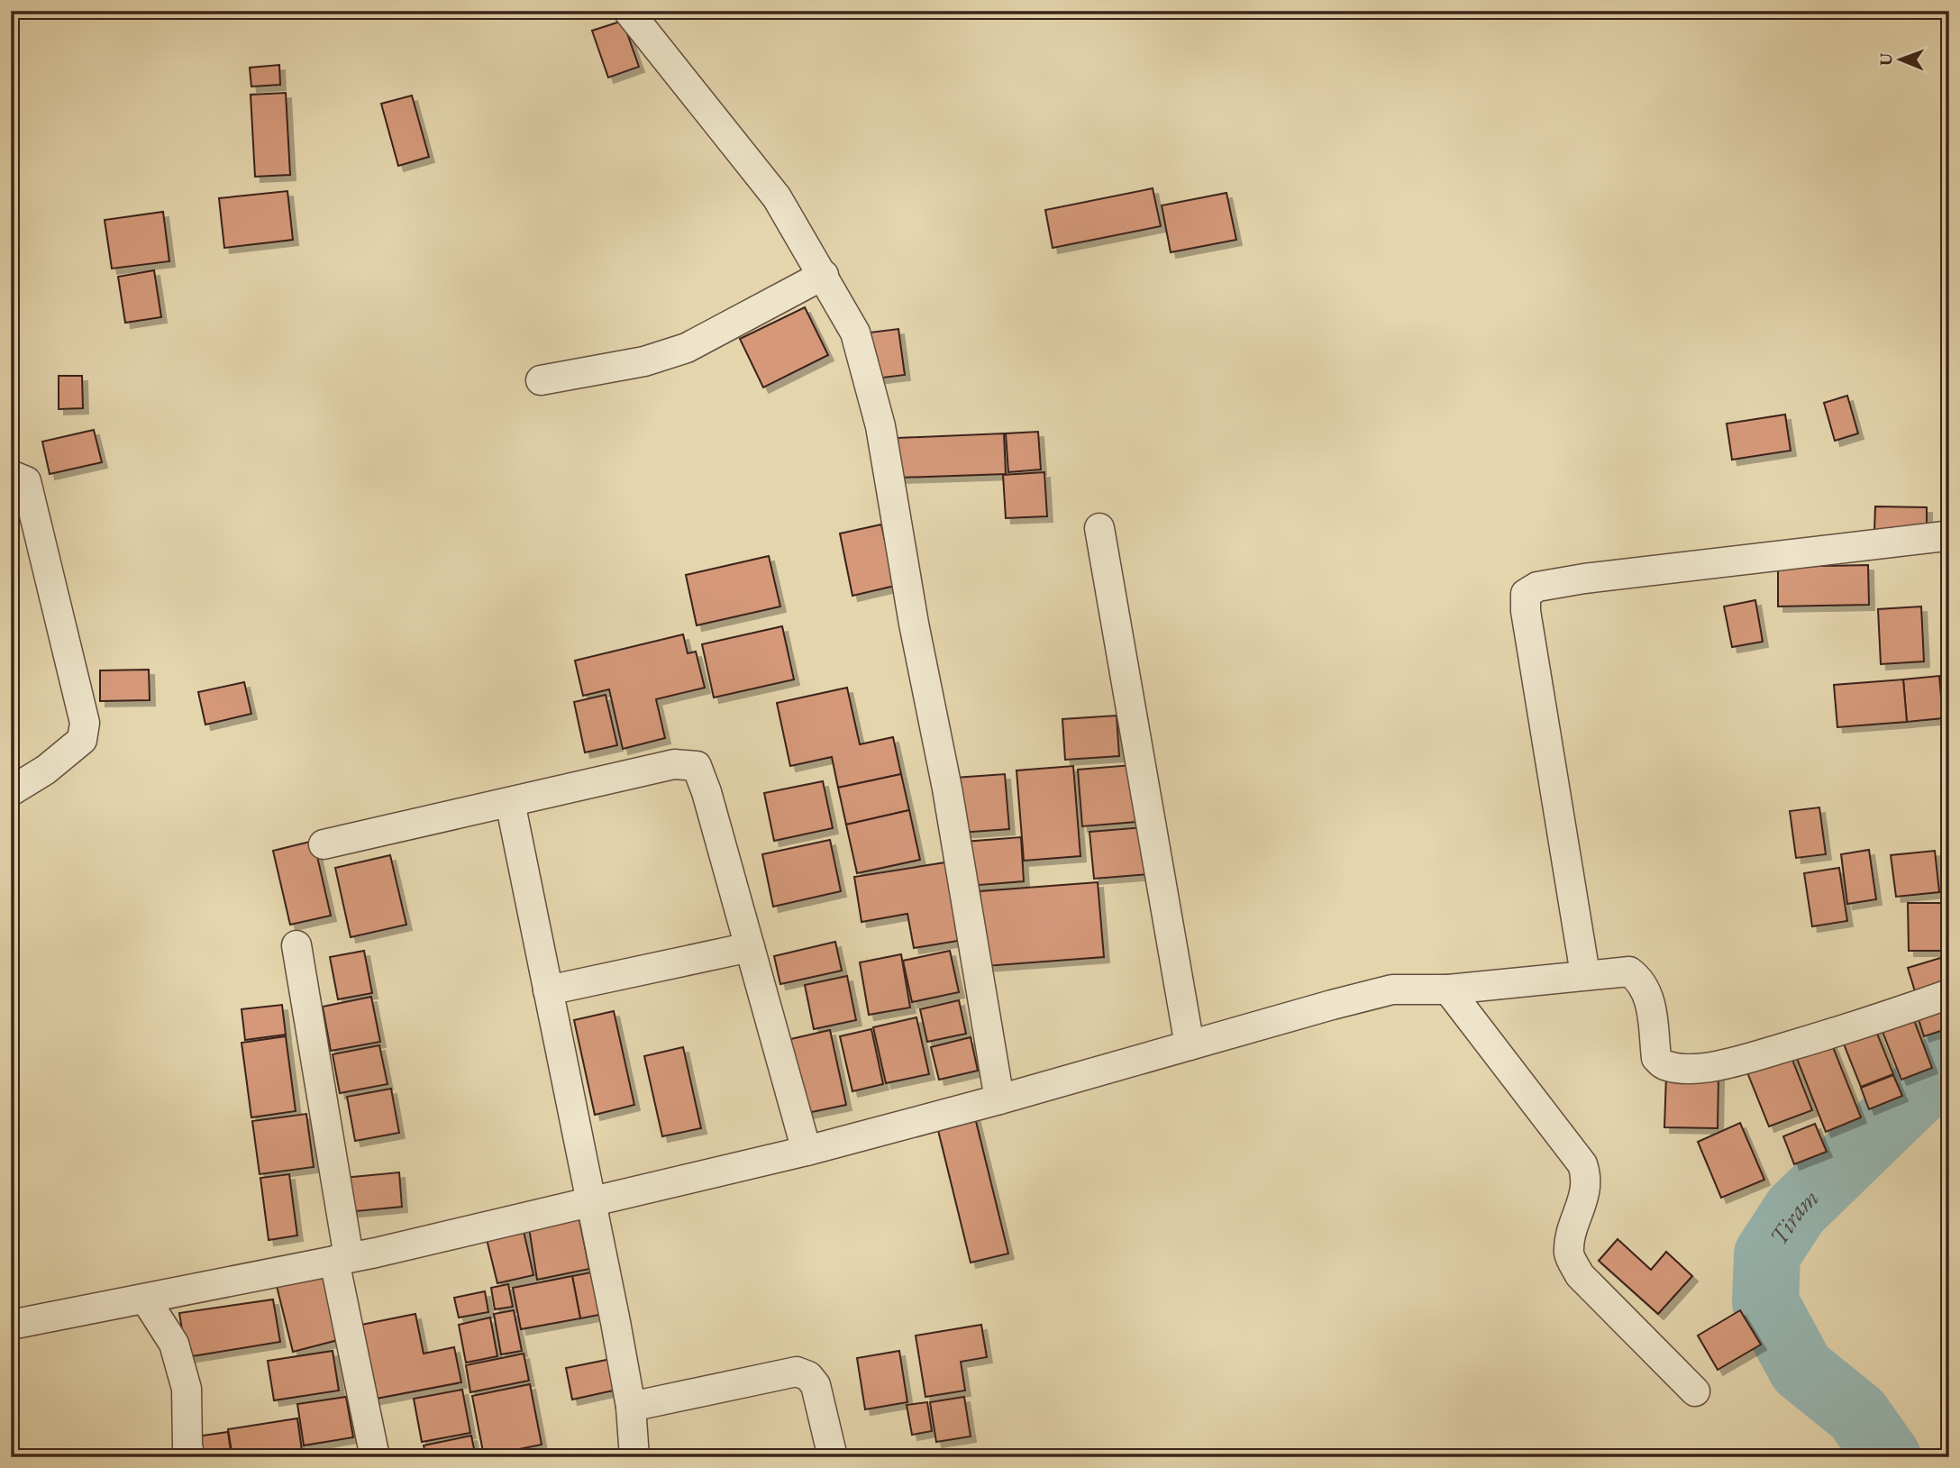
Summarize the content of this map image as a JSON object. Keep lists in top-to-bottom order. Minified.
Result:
{"water":["Tiram"],"north":"left"}
